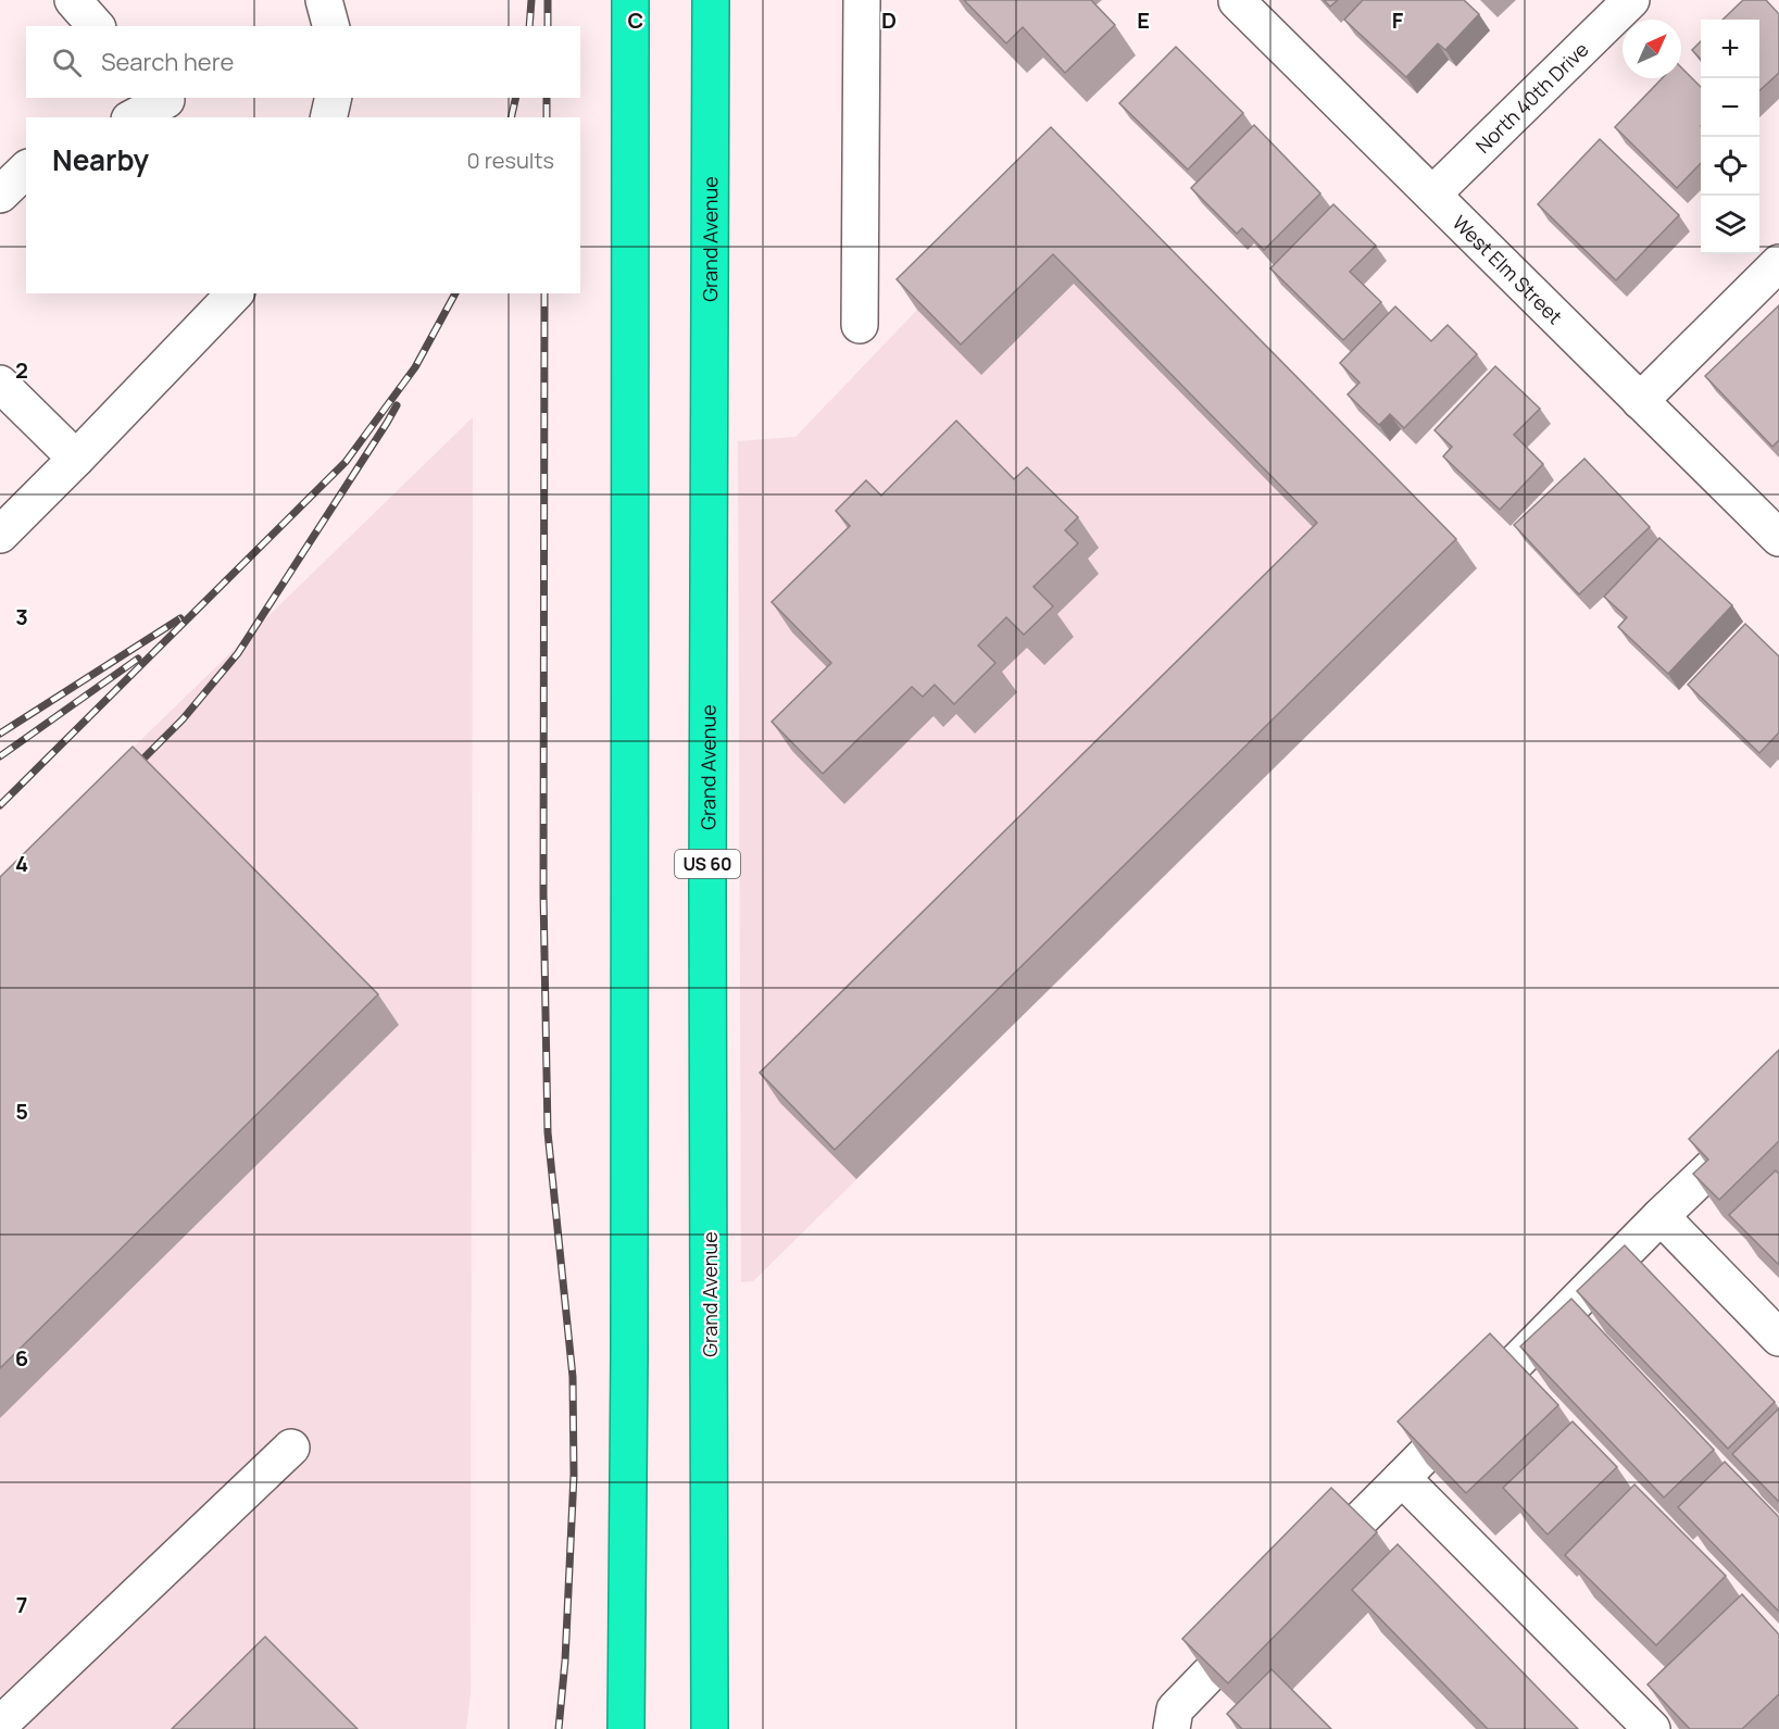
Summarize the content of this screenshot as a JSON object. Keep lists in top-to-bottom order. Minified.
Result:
{"streets":{"highway":["Grand Avenue","US 60"],"street":["North 40th Drive","West Elm Street"]},"crossings":[["North 40th Drive","West Elm Street"]],"north":"top right","page":{"map_buttons":["+","−"],"search":"Search here","heading":["Nearby","0 results"]},"grid":{"columns":["C","D","E","F"],"rows":["2","3","4","5","6","7"]}}
